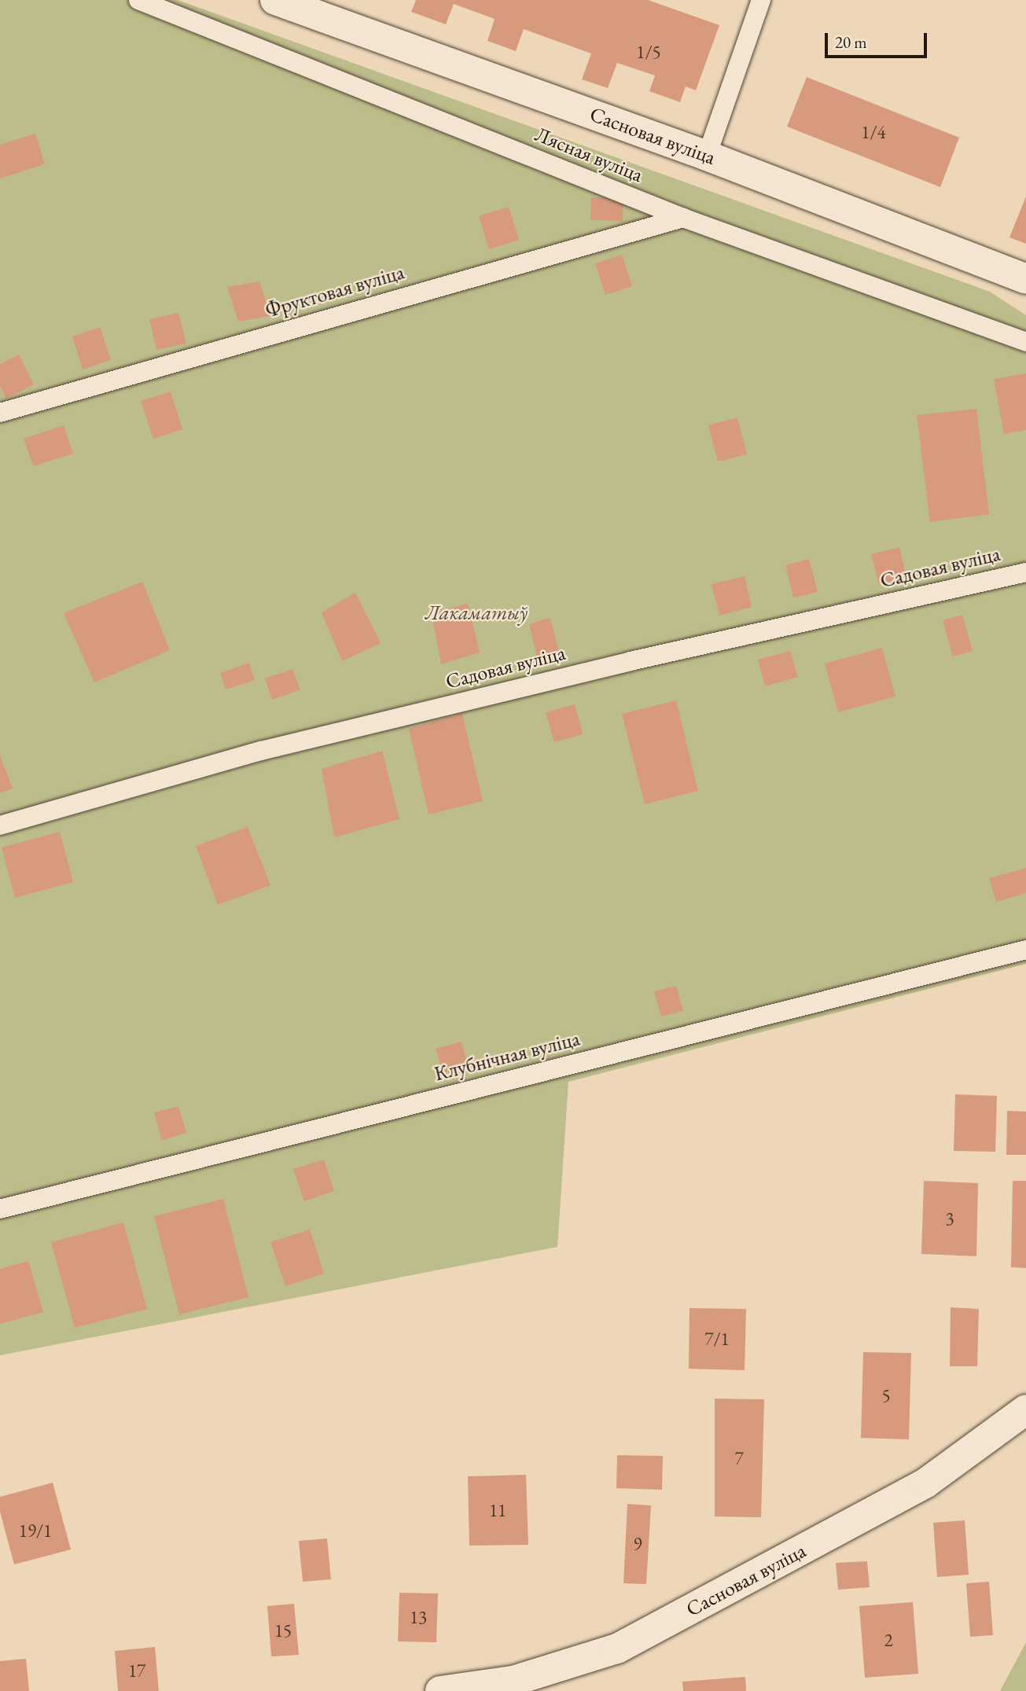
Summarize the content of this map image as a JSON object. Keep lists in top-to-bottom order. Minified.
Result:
{"streets":{"street":["Сасновая вуліца"],"lane":["Лясная вуліца","Фруктовая вуліца","Садовая вуліца","Клубнічная вуліца"]},"crossings":[["Лясная вуліца","Фруктовая вуліца"]],"parks":["Лакаматыў"],"house_numbers":["1/5","1/4","3","7/1","5","7","11","19/1","9","13","15","2","17"],"scale_bar":"20 m"}
